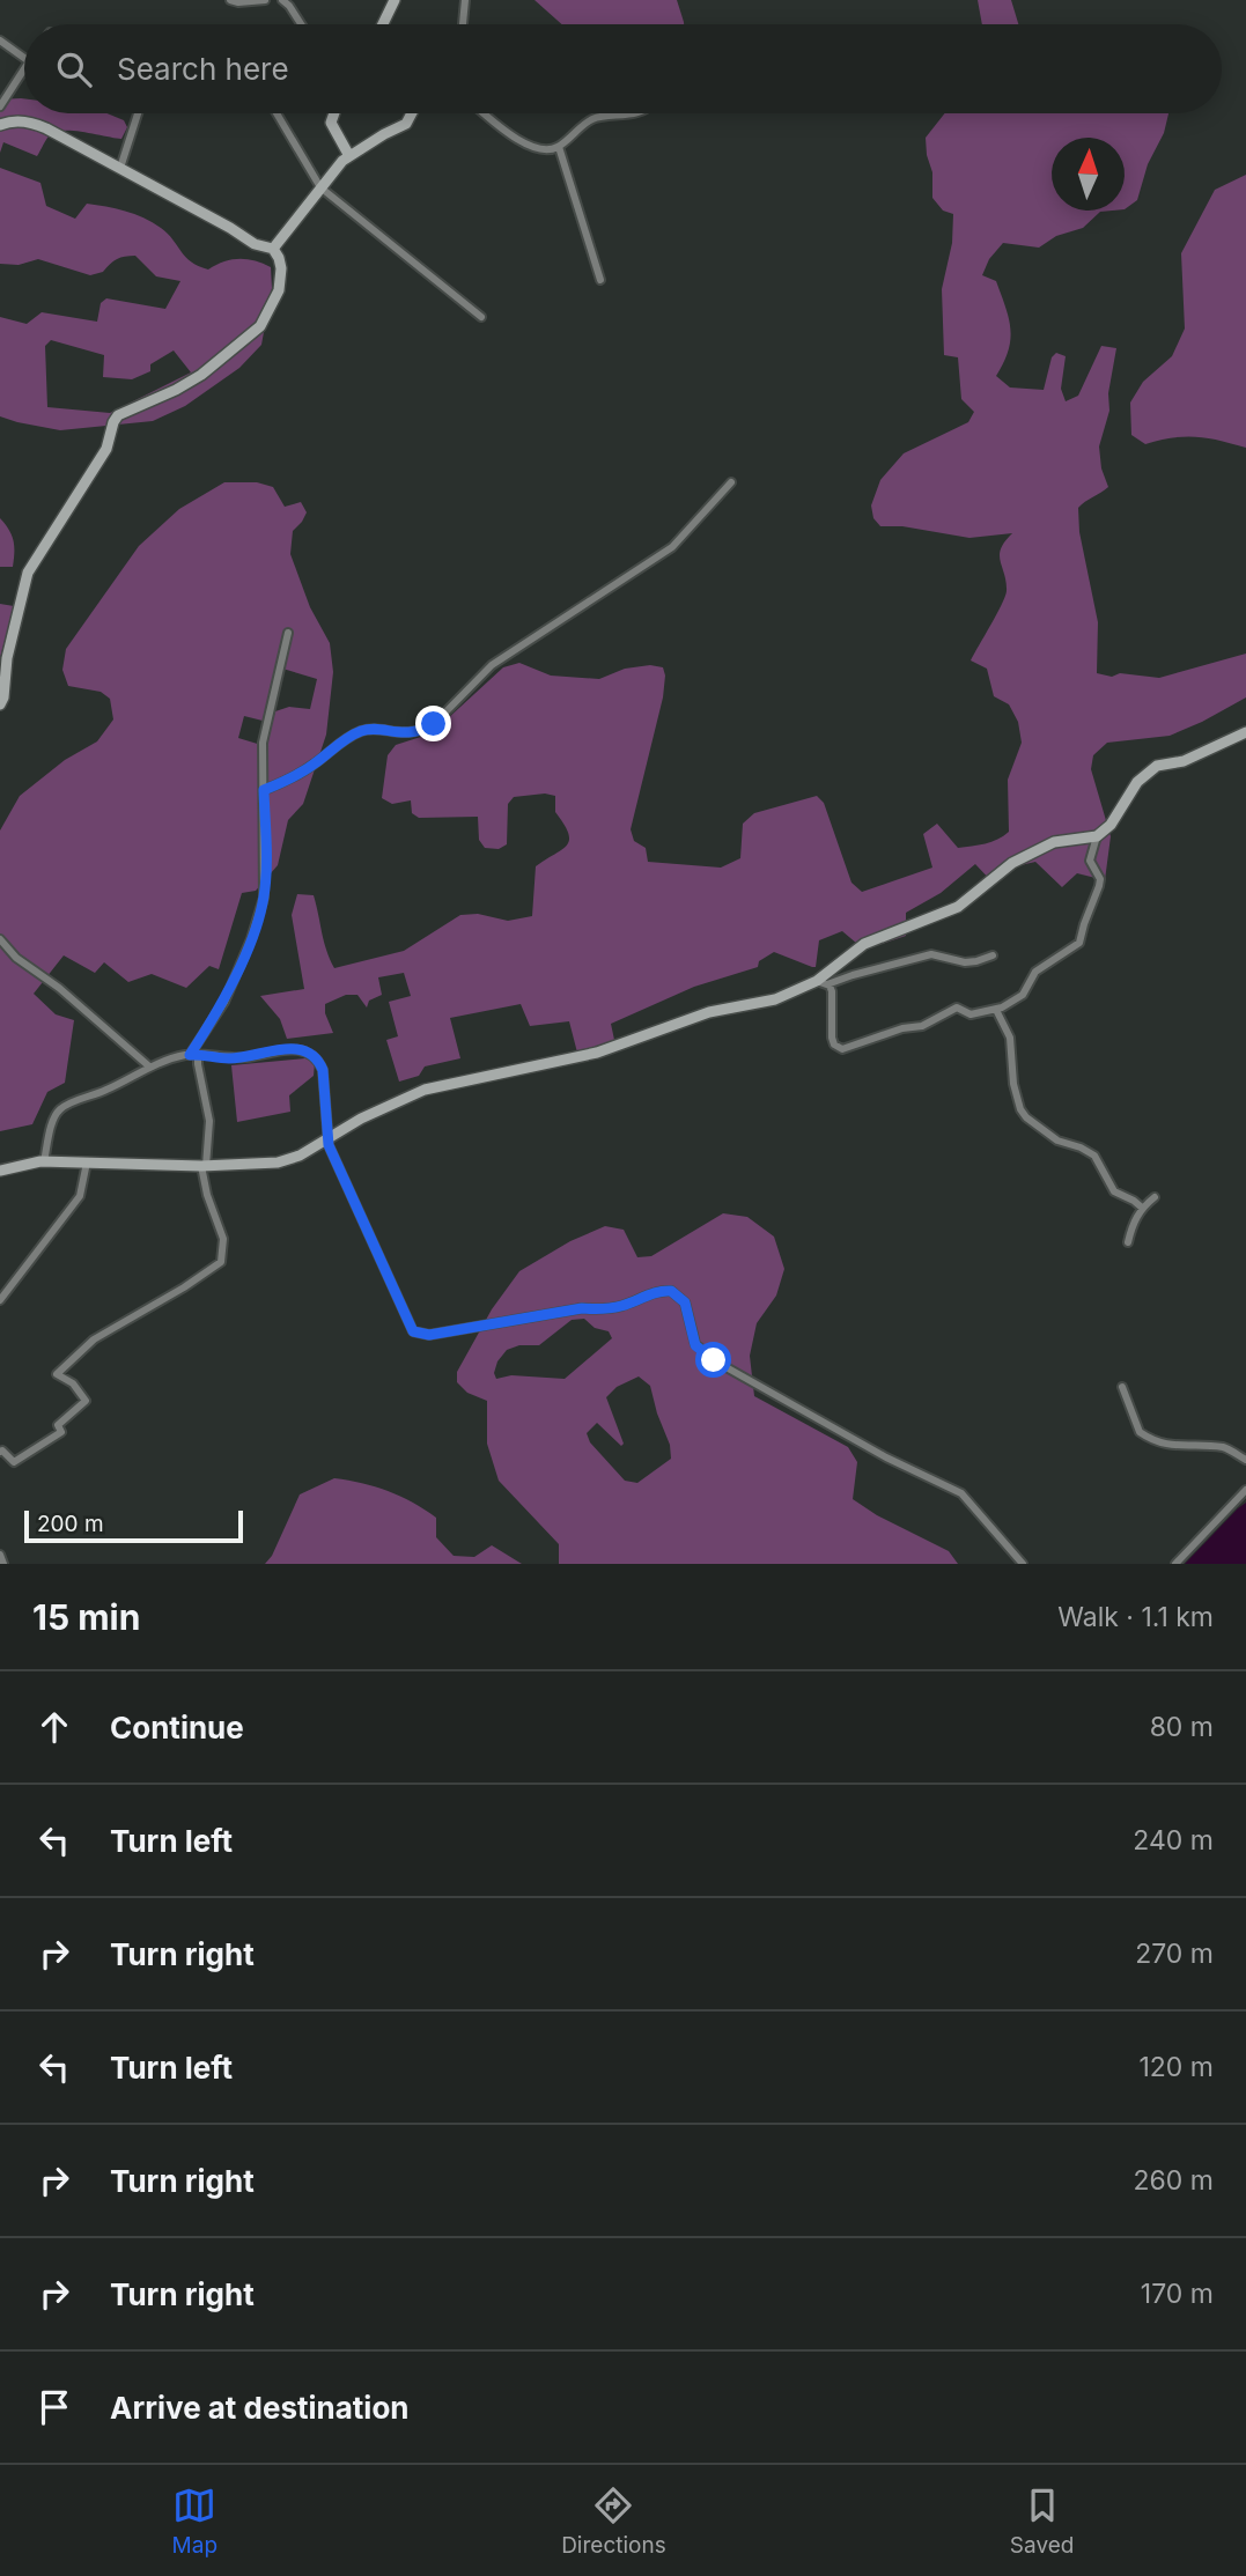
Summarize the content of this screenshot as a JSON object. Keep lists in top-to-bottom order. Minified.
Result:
{"scale_bar":"200 m","north":"top","page":{"search":"Search here","scale":"200 m","heading":["15 min","Walk · 1.1 km"],"list":[["Continue","80 m"],["Turn left","240 m"],["Turn right","270 m"],["Turn left","120 m"],["Turn right","260 m"],["Turn right","170 m"],"Arrive at destination"],"nav":["Map","Directions","Saved"]}}
